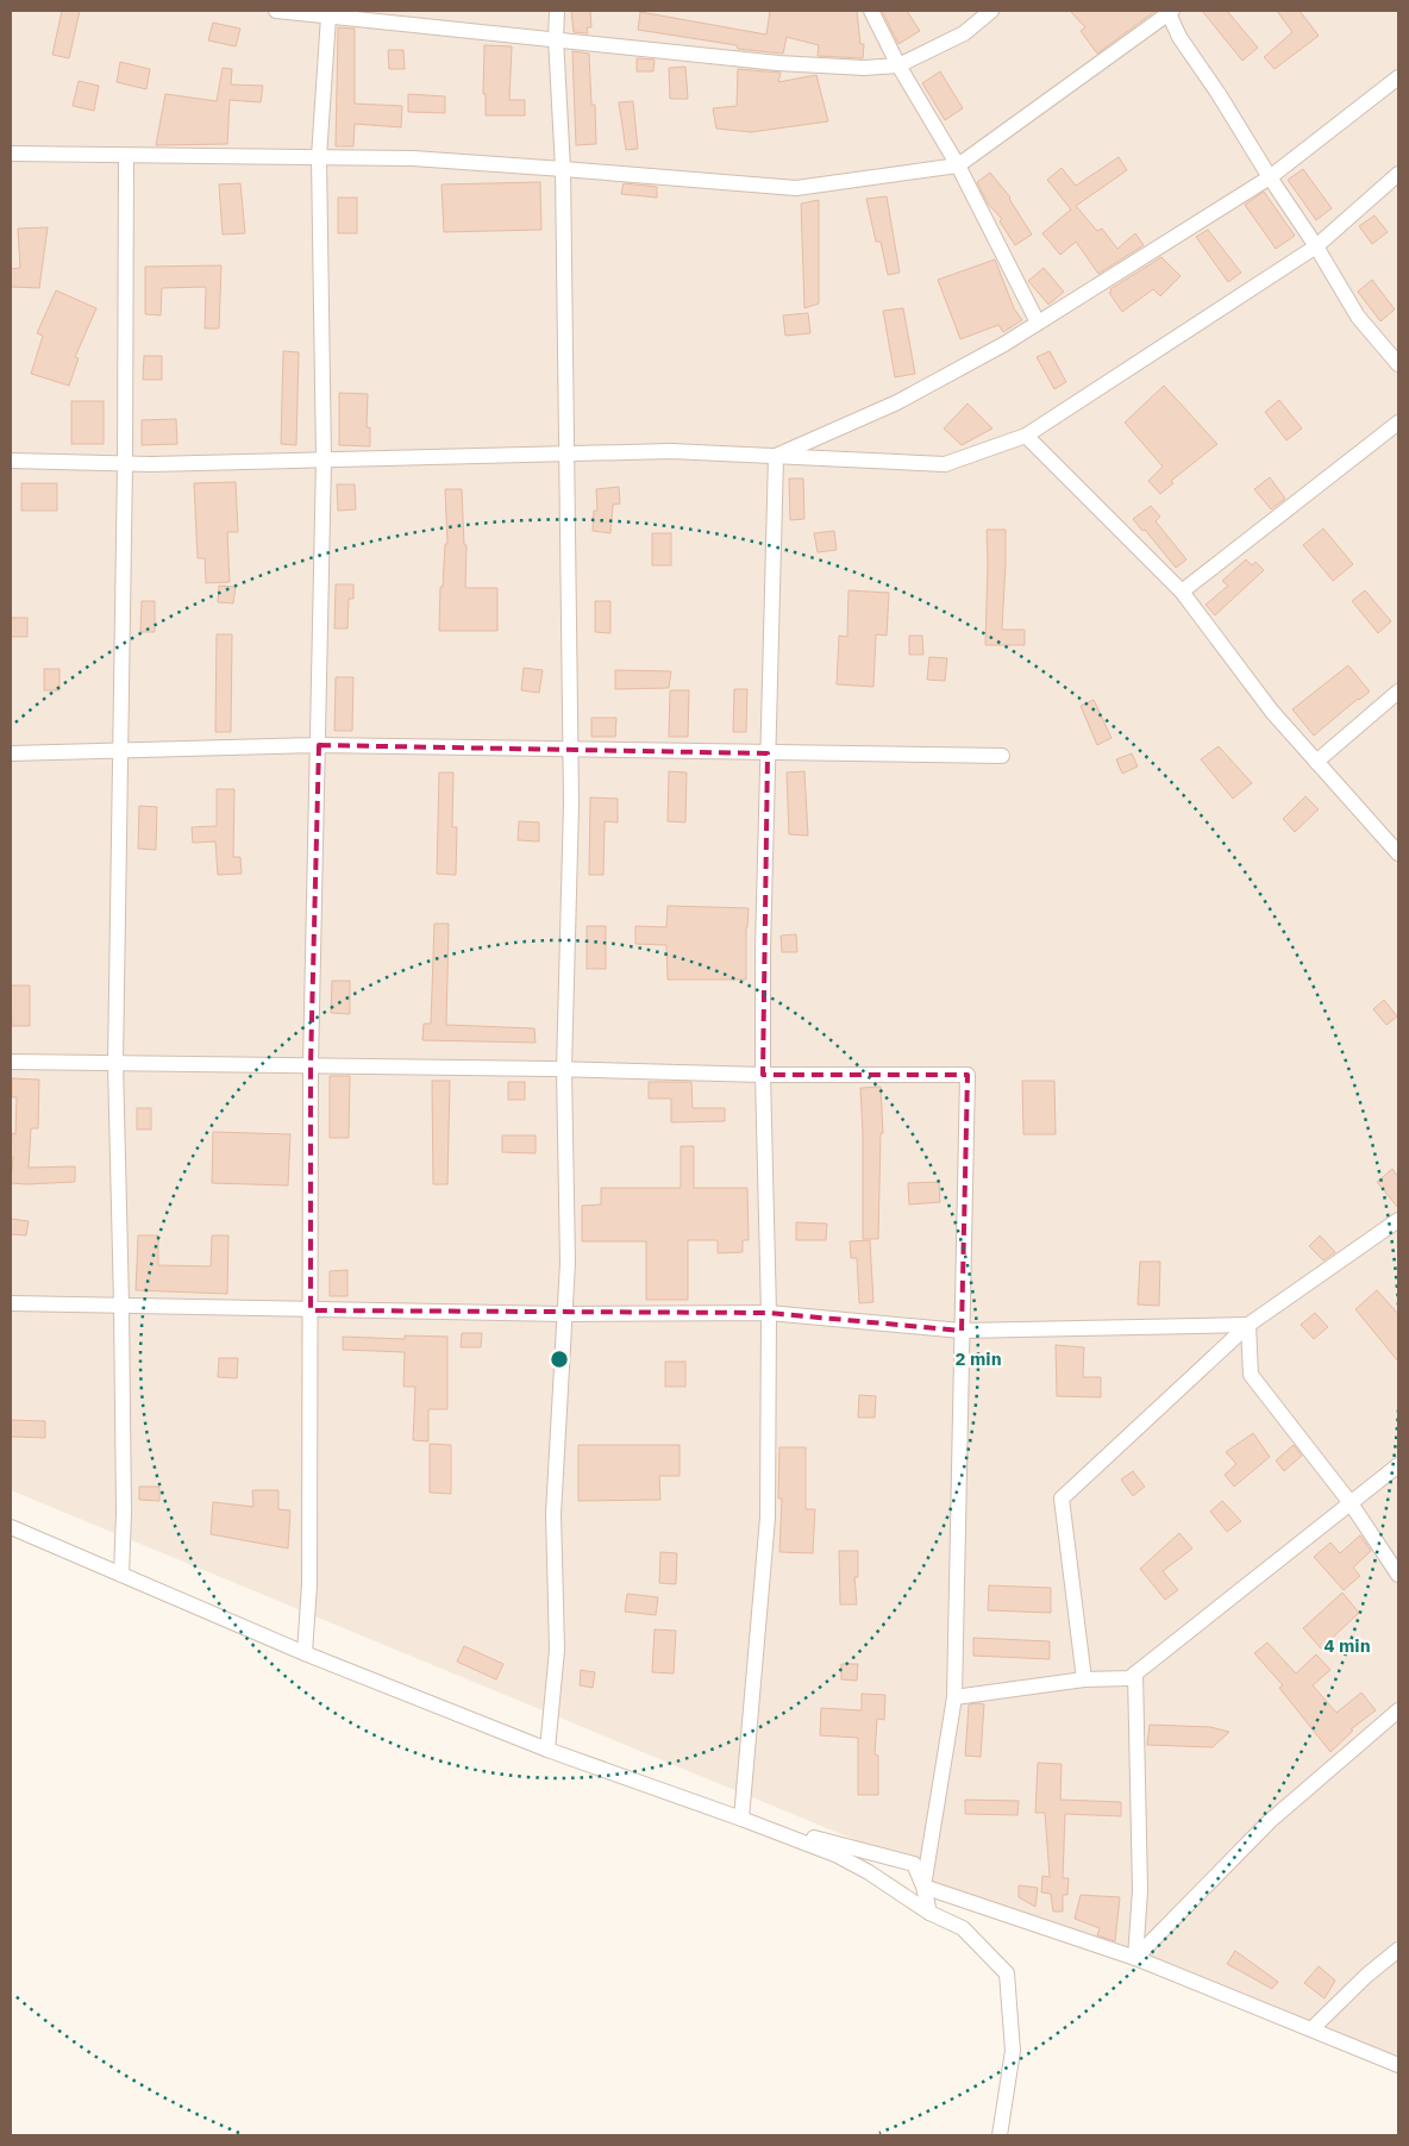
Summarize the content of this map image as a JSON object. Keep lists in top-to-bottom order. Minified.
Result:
{"rings":["2 min","4 min"]}
